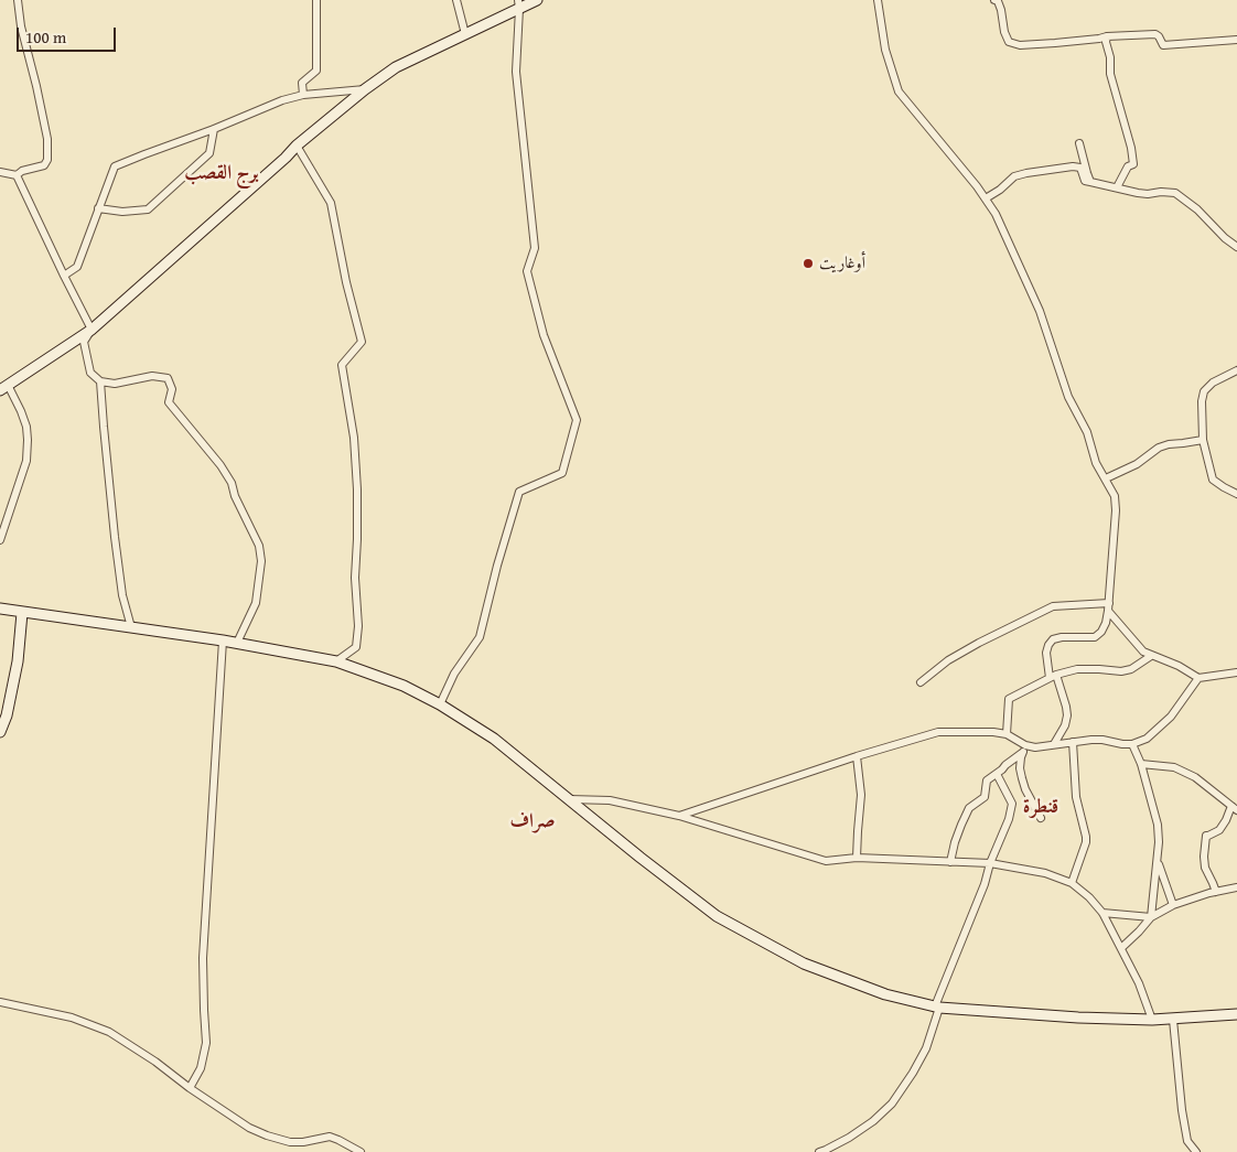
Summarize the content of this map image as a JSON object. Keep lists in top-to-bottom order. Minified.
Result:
{"districts":["برج القصب","قنطرة","صراف"],"places":["أوغاريت"],"scale_bar":"100 m"}
